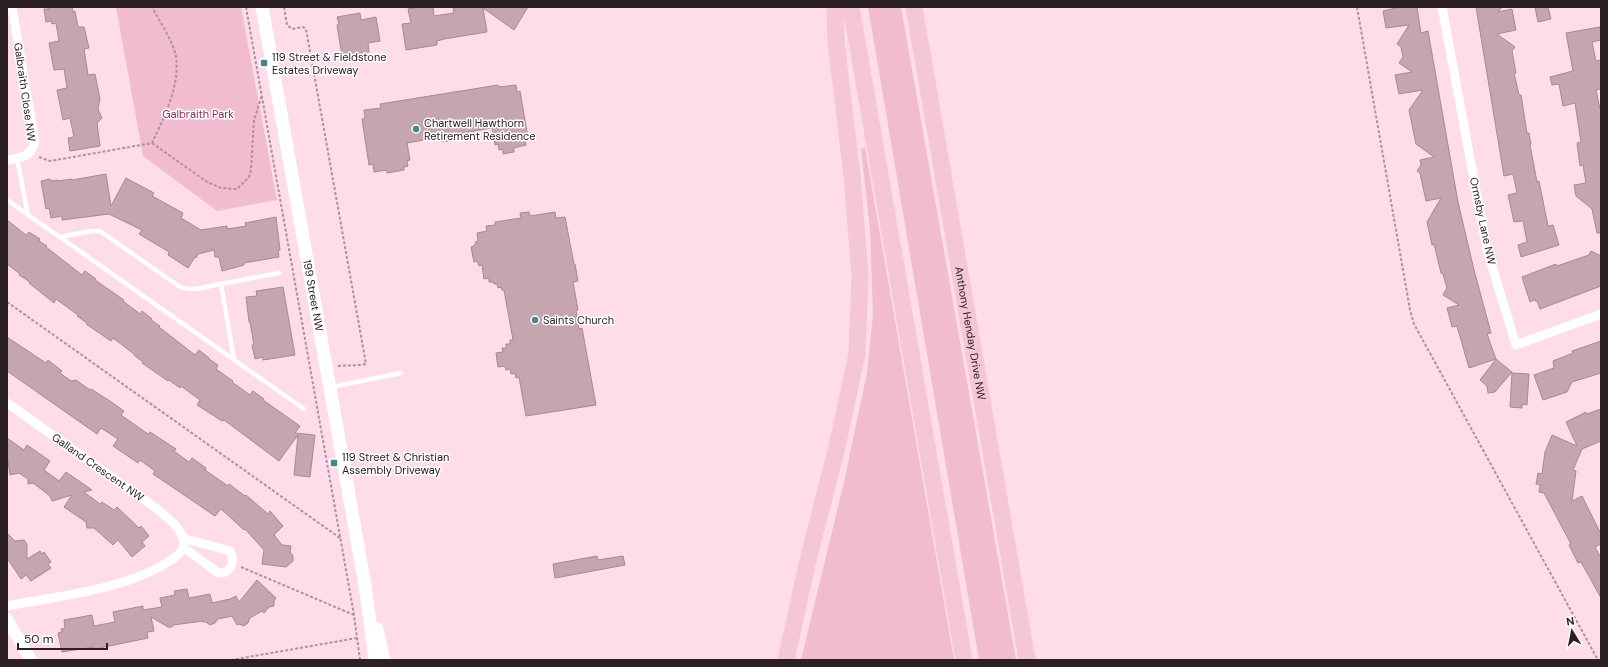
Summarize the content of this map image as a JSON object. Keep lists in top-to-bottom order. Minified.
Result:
{"streets":{"highway":["Anthony Henday Drive NW"],"main road":["199 Street NW"],"street":["Galbraith Close NW","Ormsby Lane NW","Galland Crescent NW"]},"parks":["Galbraith Park"],"places":{"transit":["119 Street & Fieldstone Estates Driveway","119 Street & Christian Assembly Driveway"],"other":["Chartwell Hawthorn Retirement Residence","Saints Church"]},"scale_bar":"50 m","north":"top"}
